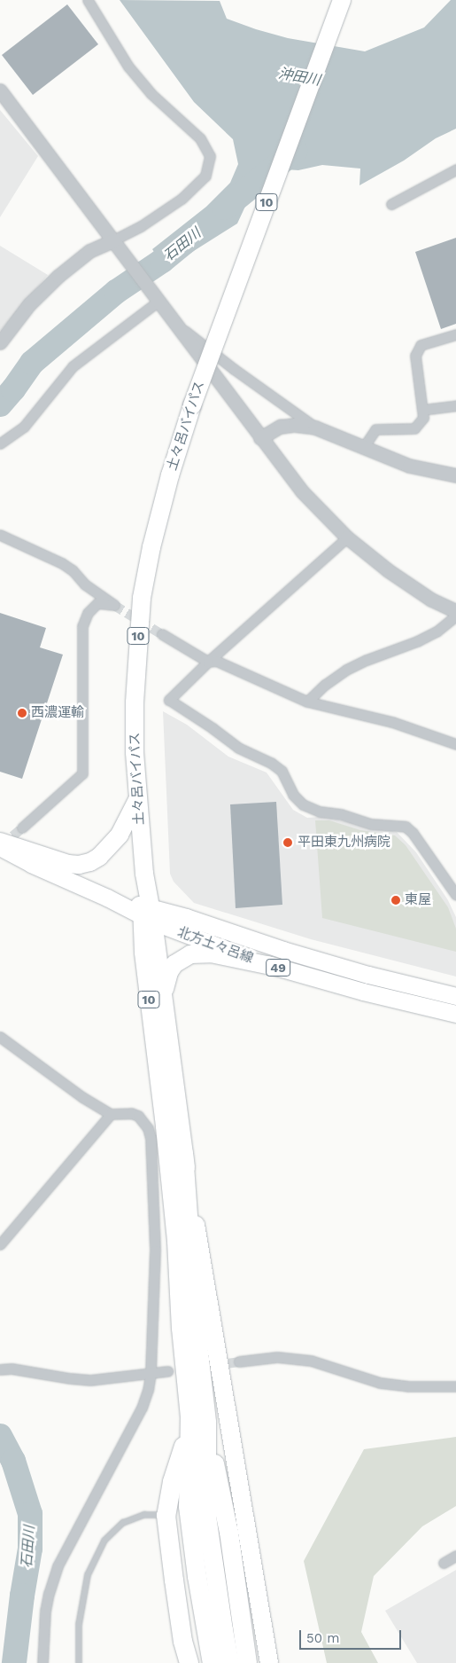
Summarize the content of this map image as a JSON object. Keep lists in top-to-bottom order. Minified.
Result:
{"streets":{"highway":["10","土々呂バイパス"],"main road":["北方土々呂線","49"]},"crossings":[["土々呂バイパス","北方土々呂線"]],"water":["沖田川","石田川"],"places":["西濃運輸","平田東九州病院","東屋"],"scale_bar":"50 m"}
